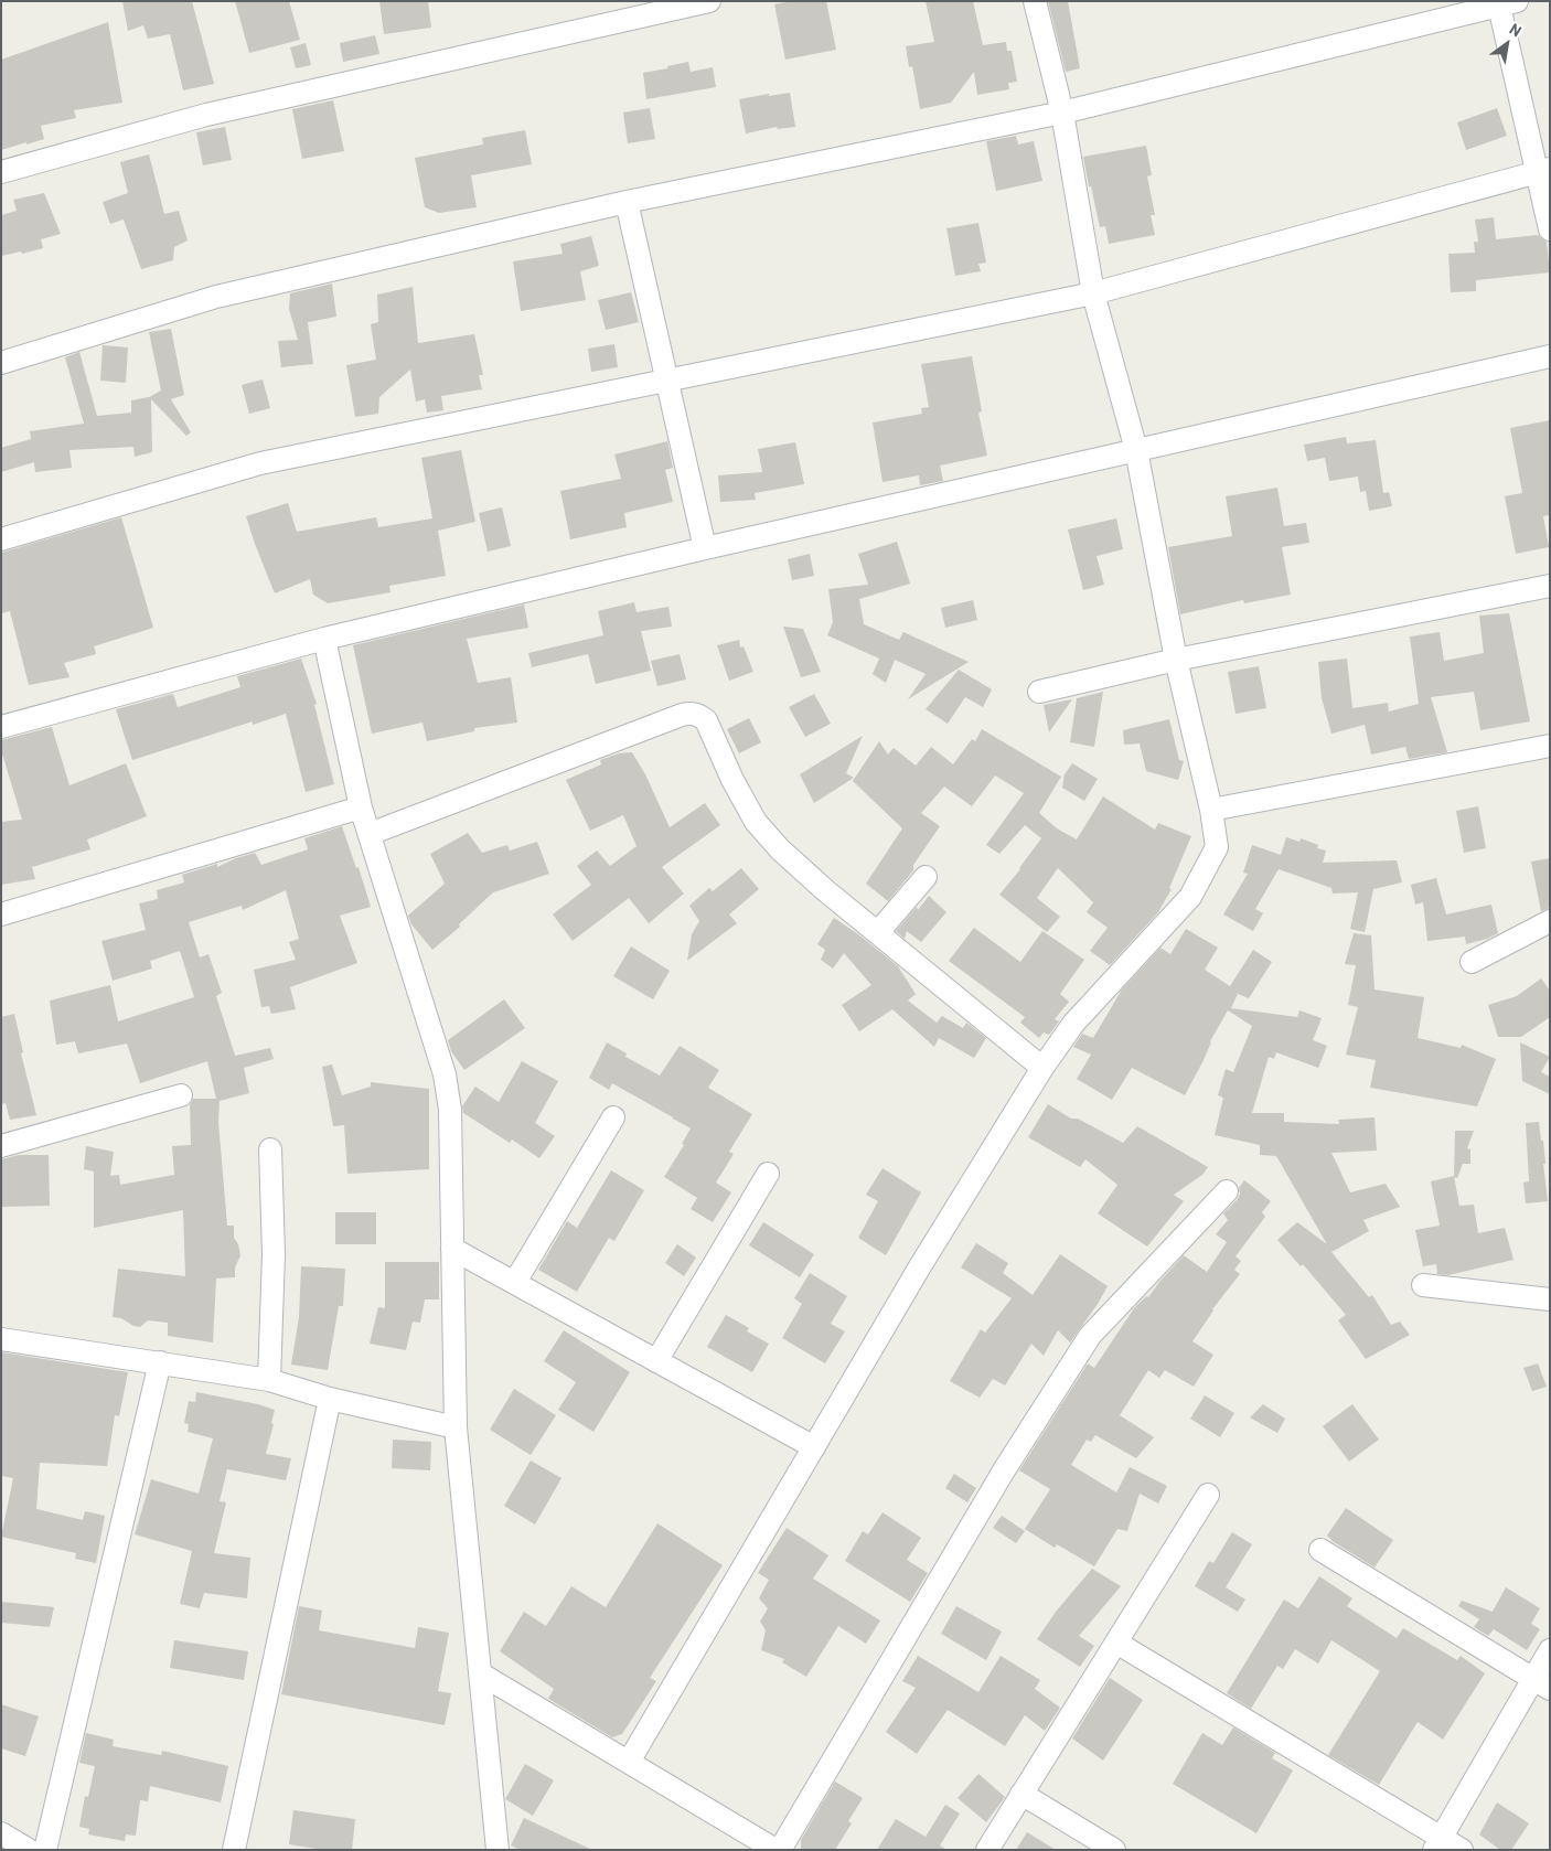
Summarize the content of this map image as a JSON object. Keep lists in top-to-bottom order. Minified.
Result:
{"north":"top right"}
